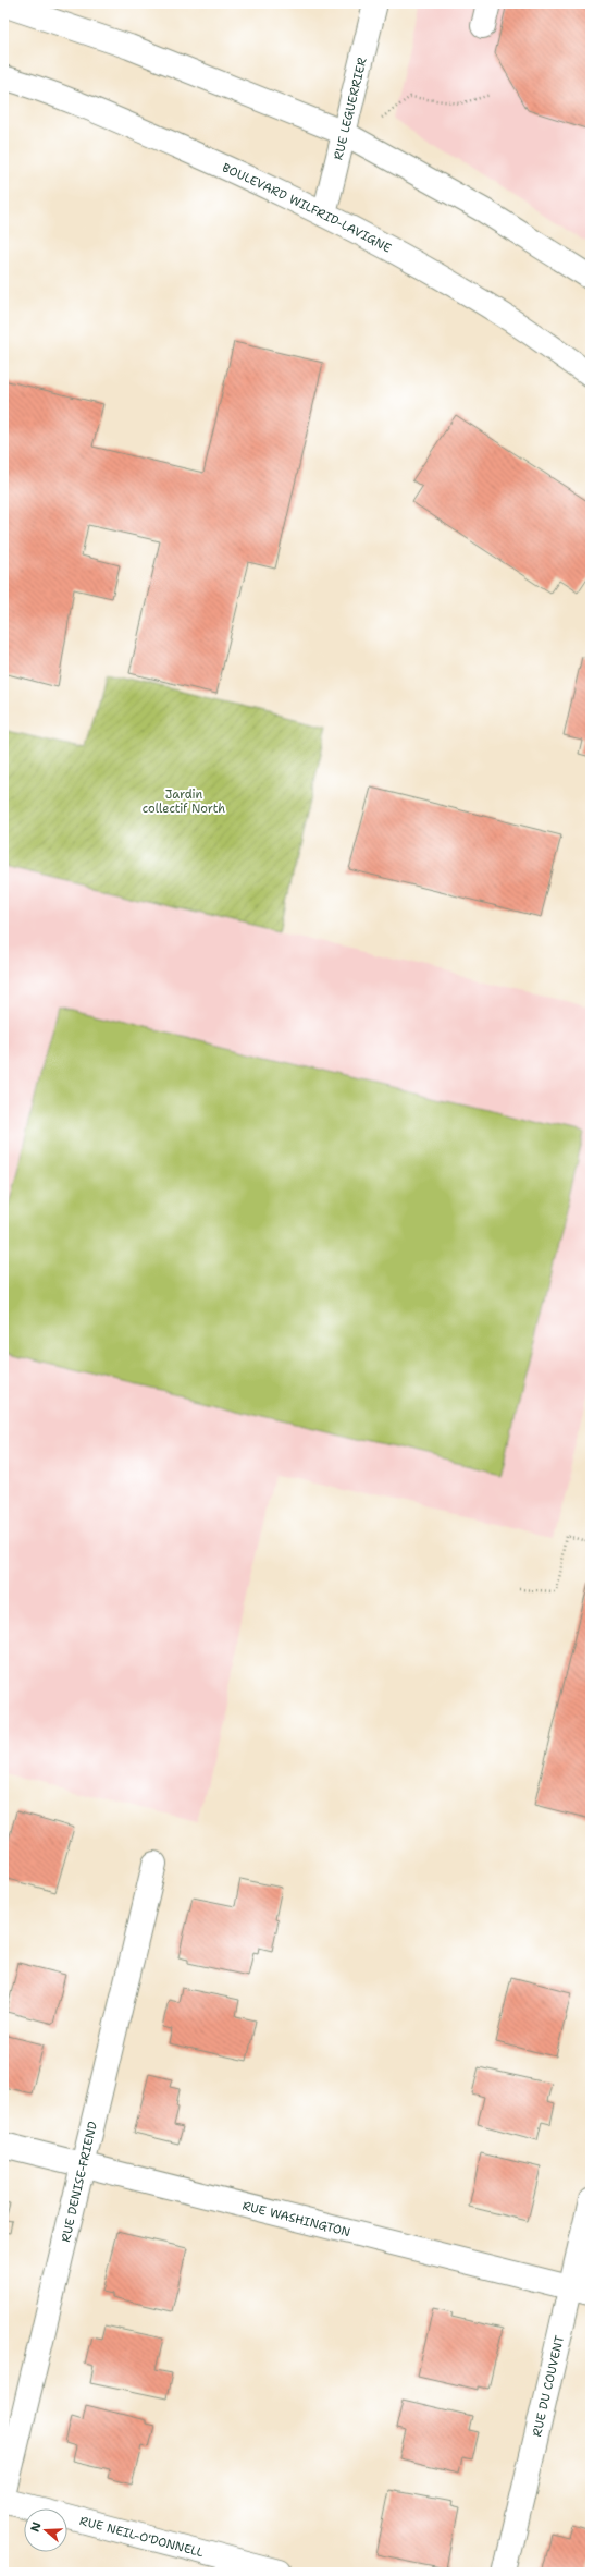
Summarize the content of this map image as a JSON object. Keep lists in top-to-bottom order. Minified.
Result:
{"streets":{"street":["RUE LEGUERRIER","BOULEVARD WILFRID-LAVIGNE","RUE DENISE-FRIEND","RUE WASHINGTON","RUE DU COUVENT","RUE NEIL-O'DONNELL"]},"crossings":[["RUE LEGUERRIER","BOULEVARD WILFRID-LAVIGNE"],["RUE DENISE-FRIEND","RUE WASHINGTON"],["RUE DENISE-FRIEND","RUE NEIL-O'DONNELL"],["RUE WASHINGTON","RUE DU COUVENT"]],"parks":["Jardin collectif North"],"north":"left"}
